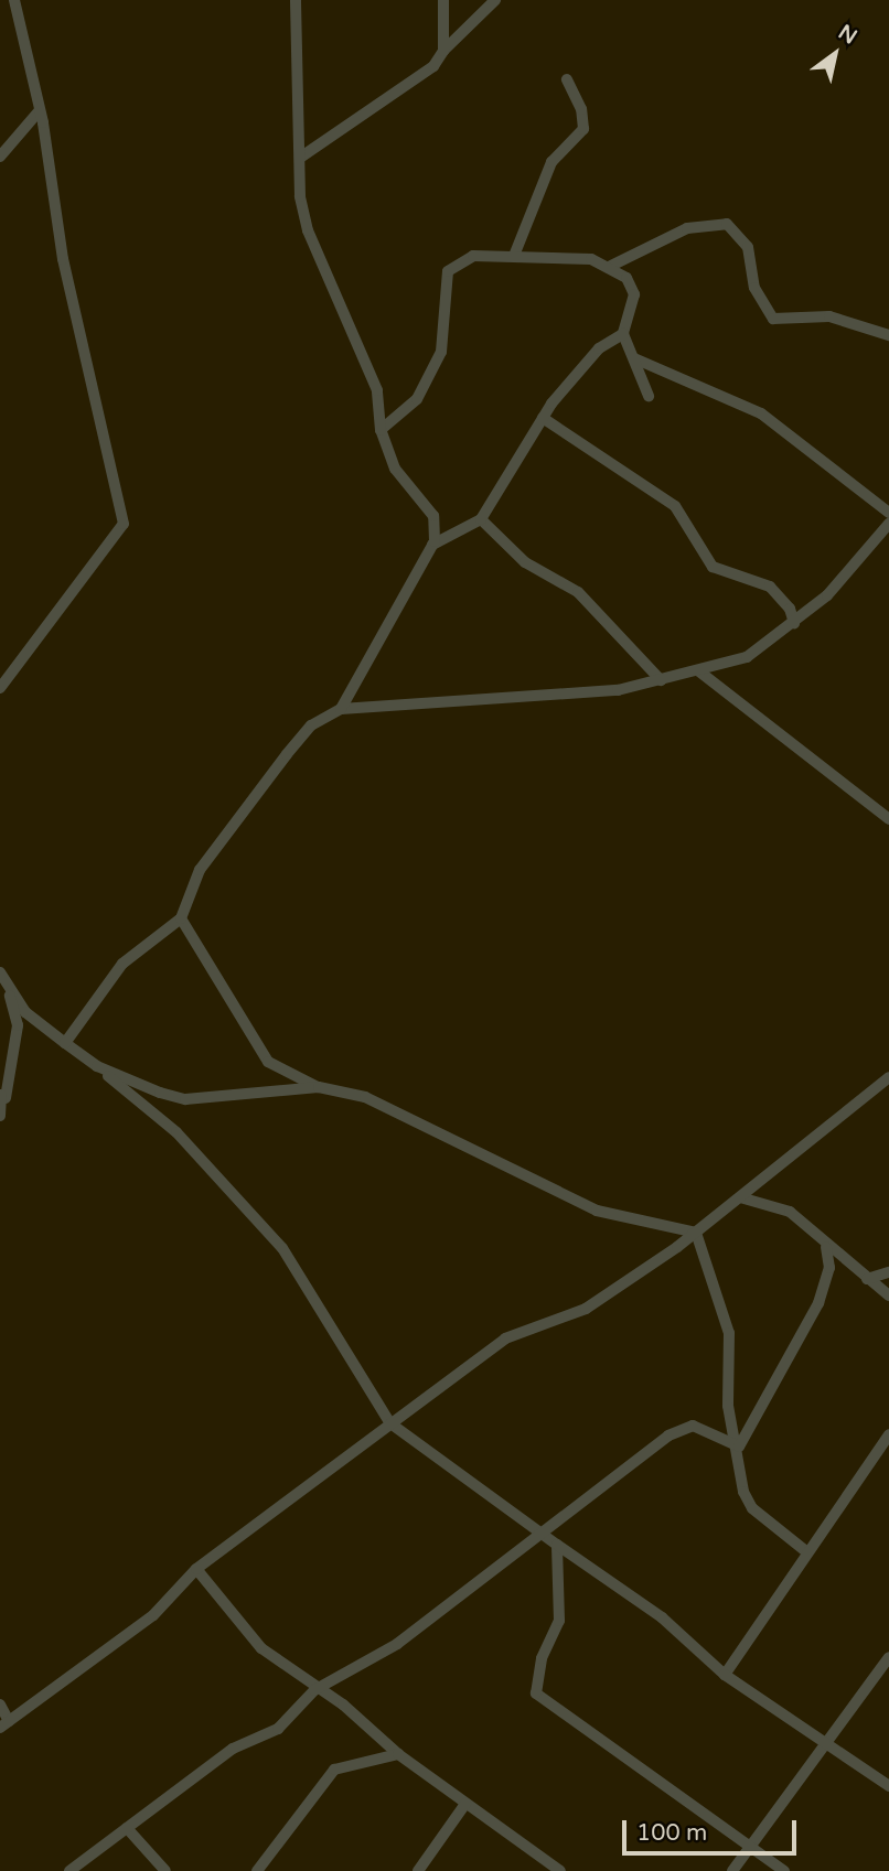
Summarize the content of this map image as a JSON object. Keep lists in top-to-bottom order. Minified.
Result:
{"scale_bar":"100 m","north":"top right"}
